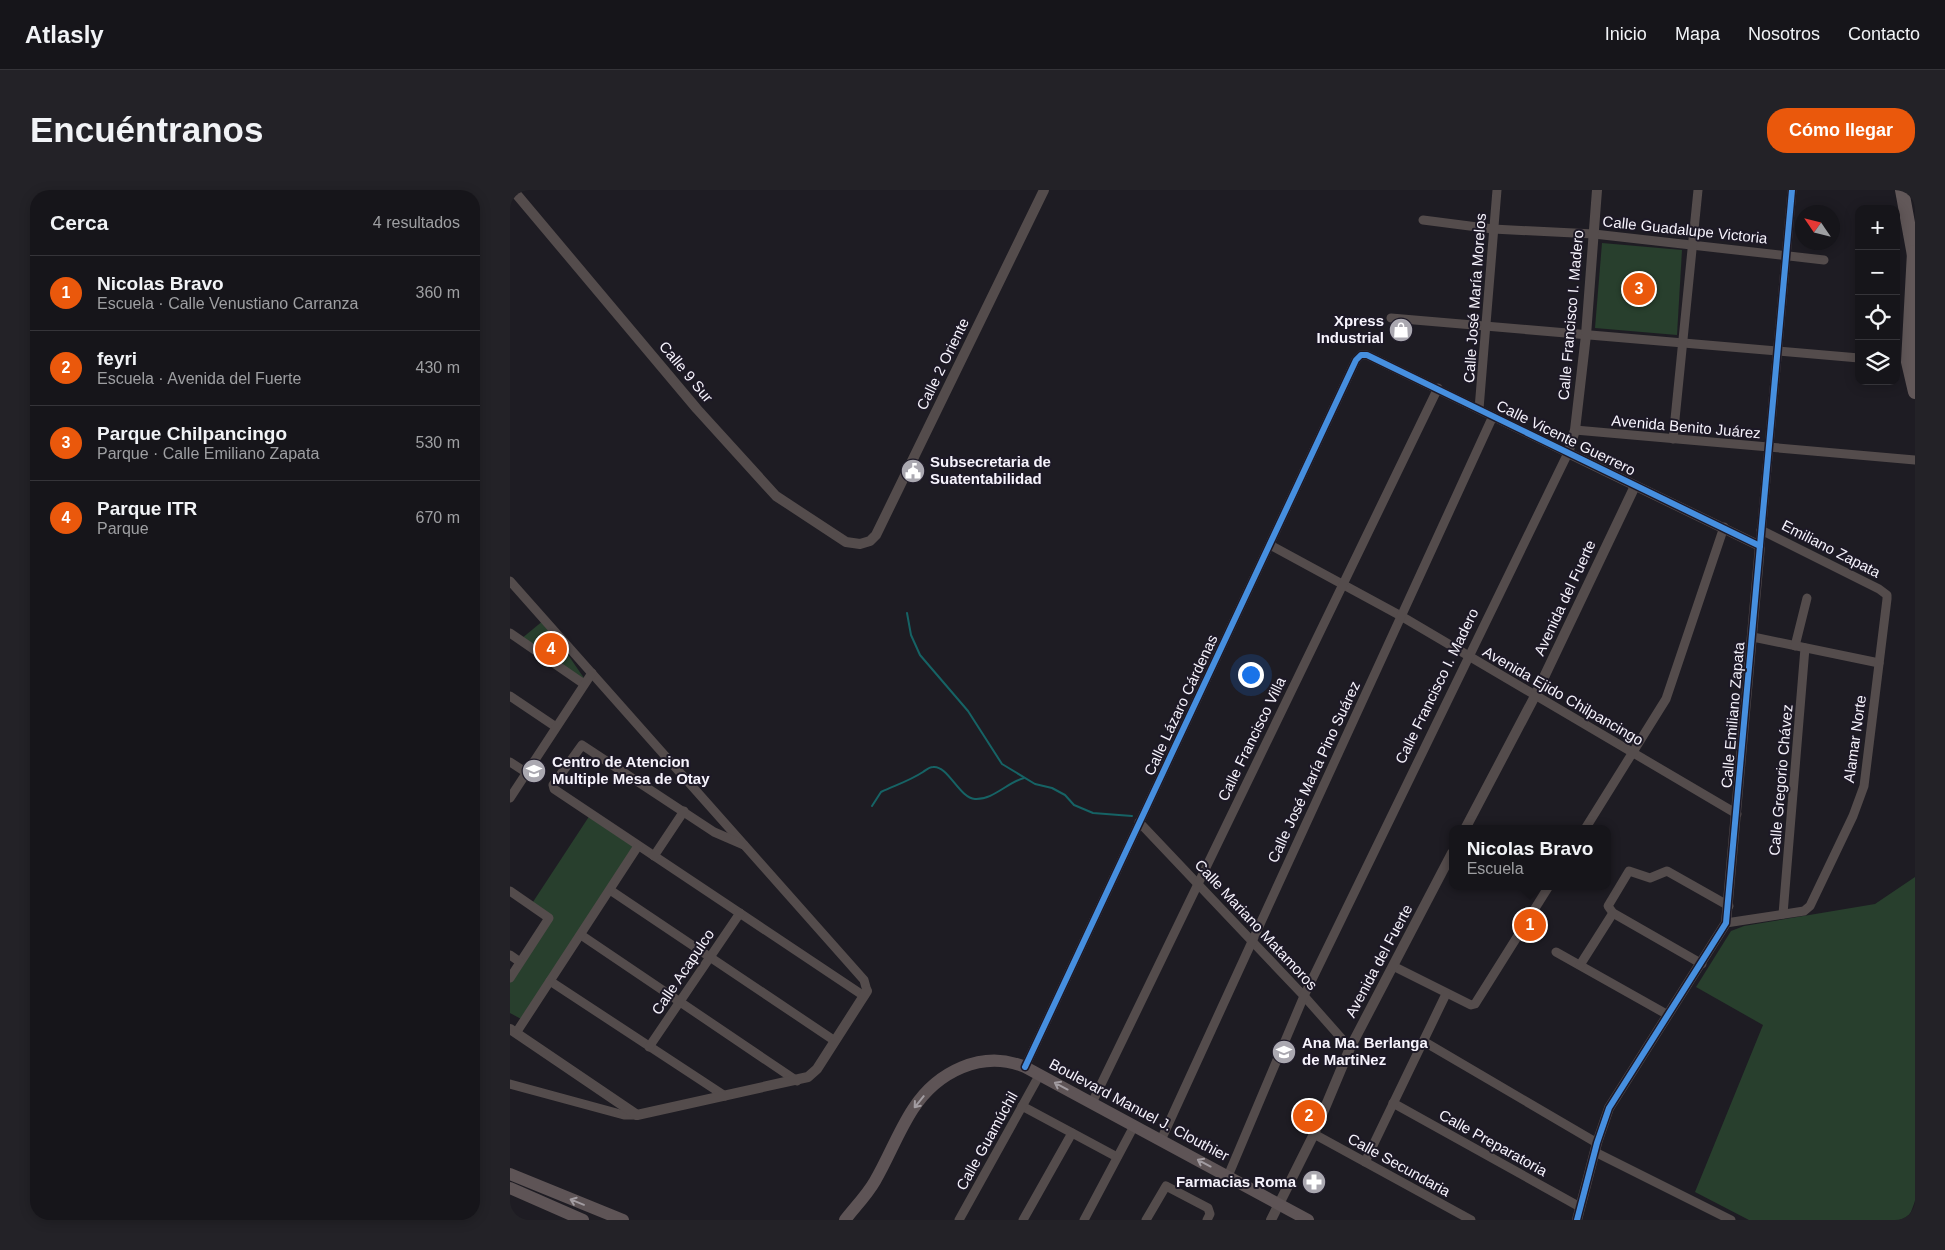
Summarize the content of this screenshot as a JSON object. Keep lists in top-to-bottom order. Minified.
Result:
{"streets":{"main road":["Boulevard Manuel J. Clouthier"],"street":["Calle Guadalupe Victoria","Calle José María Morelos","Calle Francisco I. Madero","Calle 2 Oriente","Calle 9 Sur","Avenida Benito Juárez","Calle Vicente Guerrero","Emiliano Zapata","Avenida del Fuerte","Avenida Ejido Chilpancingo","Calle Lázaro Cárdenas","Calle Emiliano Zapata","Calle Francisco Villa","Alamar Norte","Calle José María Pino Suárez","Calle Gregorio Chávez","Calle Mariano Matamoros","Calle Acapulco","Calle Guamúchil","Calle Preparatoria","Calle Secundaria"]},"crossings":[["Calle Guadalupe Victoria","Calle José María Morelos"],["Calle Guadalupe Victoria","Calle Francisco I. Madero"],["Calle Guadalupe Victoria","Calle Emiliano Zapata"],["Calle José María Morelos","Calle Vicente Guerrero"],["Calle Francisco I. Madero","Avenida Benito Juárez"],["Calle Francisco I. Madero","Calle Vicente Guerrero"],["Calle Francisco I. Madero","Avenida Ejido Chilpancingo"],["Calle Francisco I. Madero","Calle Mariano Matamoros"],["Calle Francisco I. Madero","Boulevard Manuel J. Clouthier"],["Calle 2 Oriente","Calle 9 Sur"],["Avenida Benito Juárez","Calle Emiliano Zapata"],["Calle Vicente Guerrero","Avenida del Fuerte"],["Calle Vicente Guerrero","Calle Lázaro Cárdenas"],["Calle Vicente Guerrero","Calle Emiliano Zapata"],["Calle Vicente Guerrero","Calle Francisco Villa"],["Calle Vicente Guerrero","Calle José María Pino Suárez"],["Emiliano Zapata","Calle Emiliano Zapata"],["Emiliano Zapata","Alamar Norte"],["Avenida del Fuerte","Avenida Ejido Chilpancingo"],["Avenida del Fuerte","Calle Mariano Matamoros"],["Avenida del Fuerte","Boulevard Manuel J. Clouthier"],["Avenida del Fuerte","Calle Secundaria"],["Avenida Ejido Chilpancingo","Calle Lázaro Cárdenas"],["Avenida Ejido Chilpancingo","Calle Emiliano Zapata"],["Avenida Ejido Chilpancingo","Calle Francisco Villa"],["Avenida Ejido Chilpancingo","Calle José María Pino Suárez"],["Calle Lázaro Cárdenas","Calle Mariano Matamoros"],["Calle Lázaro Cárdenas","Boulevard Manuel J. Clouthier"],["Calle Emiliano Zapata","Calle Preparatoria"],["Calle Francisco Villa","Calle Mariano Matamoros"],["Calle Francisco Villa","Boulevard Manuel J. Clouthier"],["Alamar Norte","Calle Gregorio Chávez"],["Calle José María Pino Suárez","Calle Mariano Matamoros"],["Calle José María Pino Suárez","Boulevard Manuel J. Clouthier"],["Boulevard Manuel J. Clouthier","Calle Guamúchil"]],"places":{"shop":["Xpress Industrial"],"public building":["Subsecretaria de Suatentabilidad"],"school or university":["Centro de Atencion Multiple Mesa de Otay","Ana Ma. Berlanga de MartiNez"],"pharmacy":["Farmacias Roma"]},"north":"top left","page":{"header":"Atlasly","nav":["Inicio","Mapa","Nosotros","Contacto"],"buttons":"Cómo llegar","title":"Encuéntranos","heading":["Cerca","4 resultados"],"map_buttons":["+","−"],"list":[{"mark":"1","name":"Nicolas Bravo","note":"Escuela · Calle Venustiano Carranza","value":"360 m"},{"mark":"2","name":"feyri","note":"Escuela · Avenida del Fuerte","value":"430 m"},{"mark":"3","name":"Parque Chilpancingo","note":"Parque · Calle Emiliano Zapata","value":"530 m"},{"mark":"4","name":"Parque ITR","note":"Parque","value":"670 m"}],"pins":["3","4","1","2"],"popup":["Nicolas Bravo","Escuela"]}}
